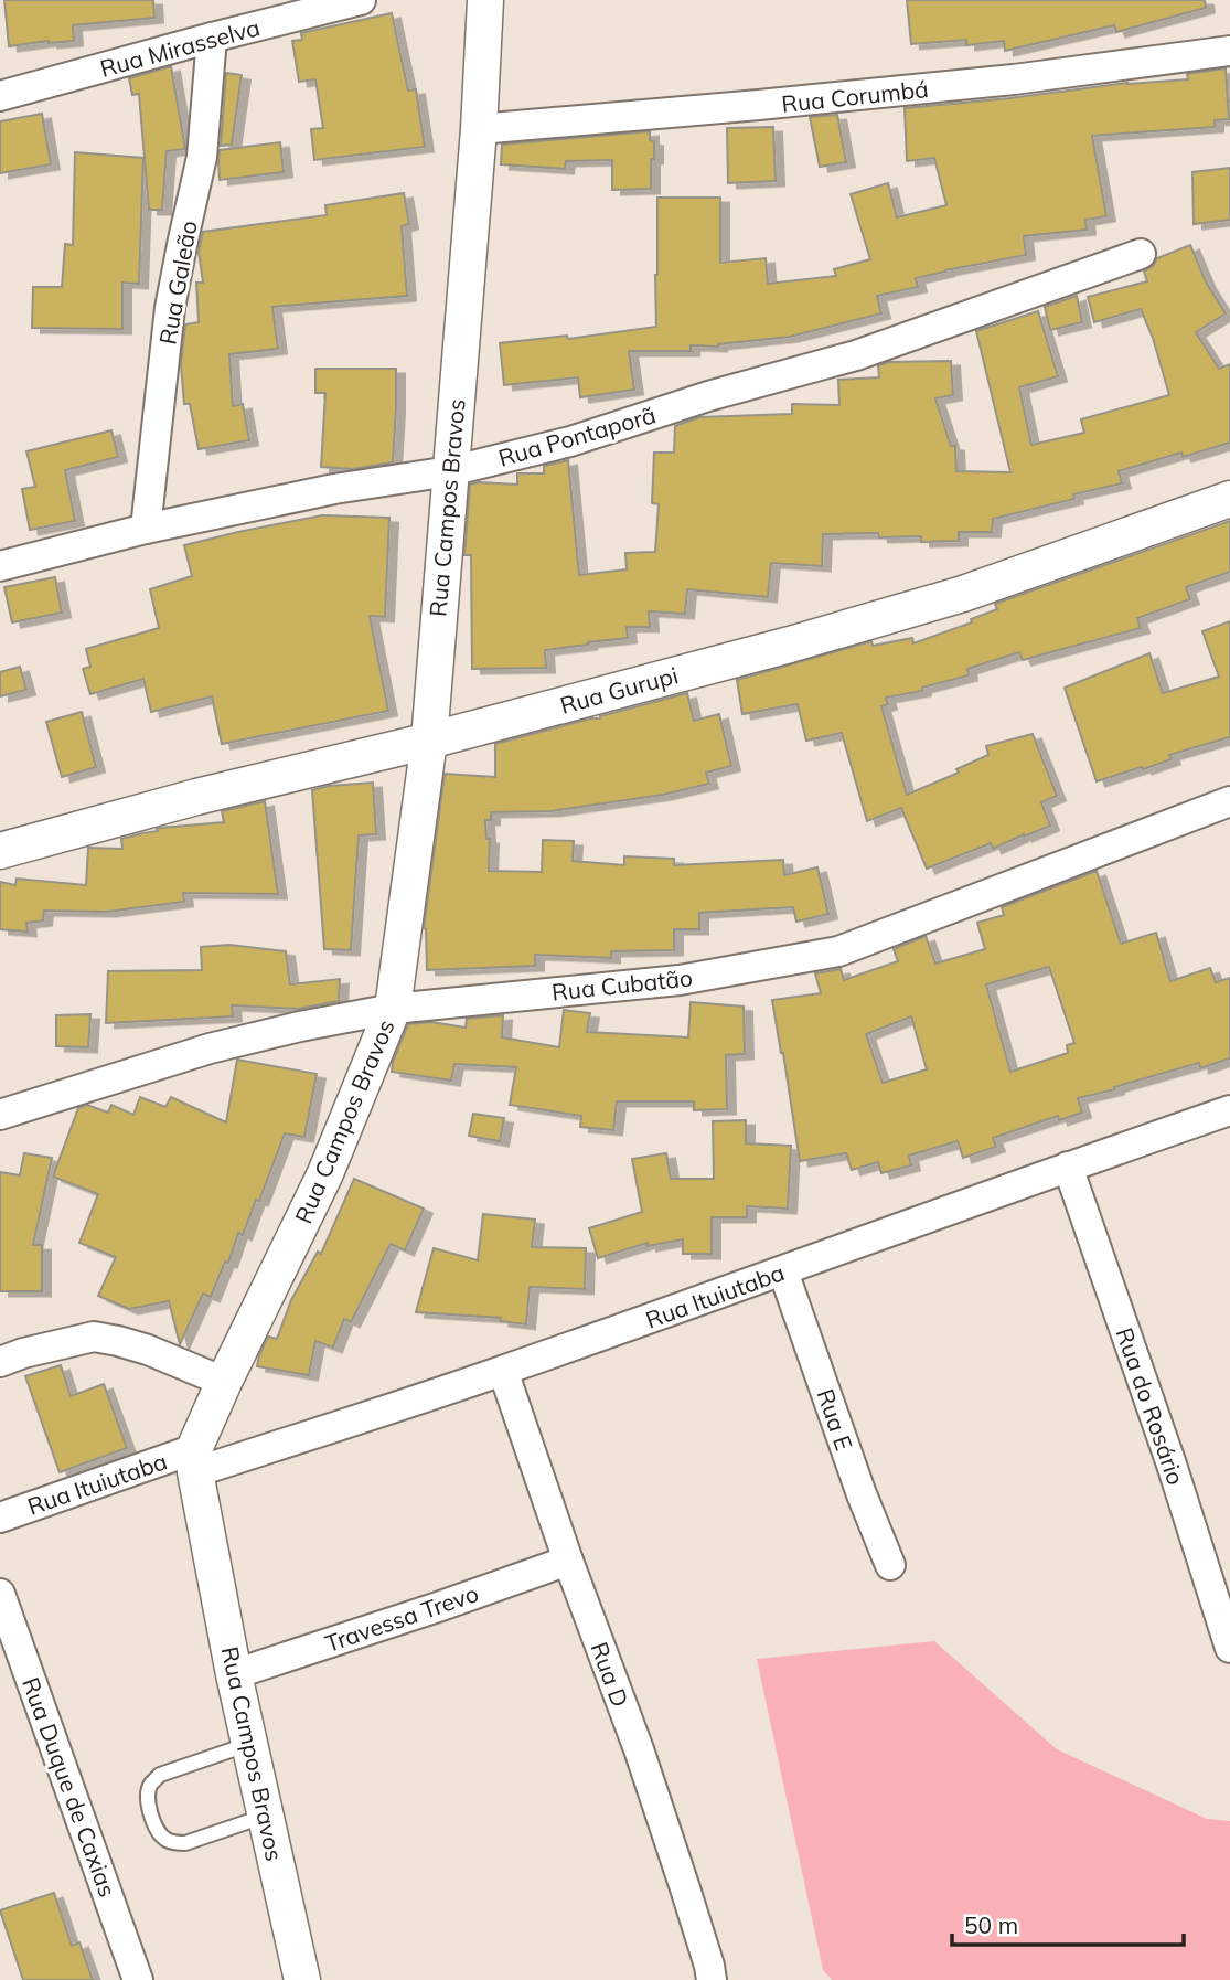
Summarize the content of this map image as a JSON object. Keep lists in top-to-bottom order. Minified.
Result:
{"streets":{"street":["Rua Mirasselva","Rua Corumbá","Rua Galeão","Rua Pontaporã","Rua Campos Bravos","Rua Gurupi","Rua Cubatão","Rua Ituiutaba","Rua do Rosário","Rua E","Travessa Trevo","Rua D","Rua Duque de Caxias"]},"crossings":[["Rua Mirasselva","Rua Galeão"],["Rua Corumbá","Rua Campos Bravos"],["Rua Galeão","Rua Pontaporã"],["Rua Pontaporã","Rua Campos Bravos"],["Rua Campos Bravos","Rua Gurupi"],["Rua Campos Bravos","Rua Cubatão"],["Rua Campos Bravos","Rua Ituiutaba"],["Rua Campos Bravos","Travessa Trevo"],["Rua Ituiutaba","Rua do Rosário"],["Rua Ituiutaba","Rua E"],["Rua Ituiutaba","Rua D"],["Travessa Trevo","Rua D"]],"scale_bar":"50 m"}
